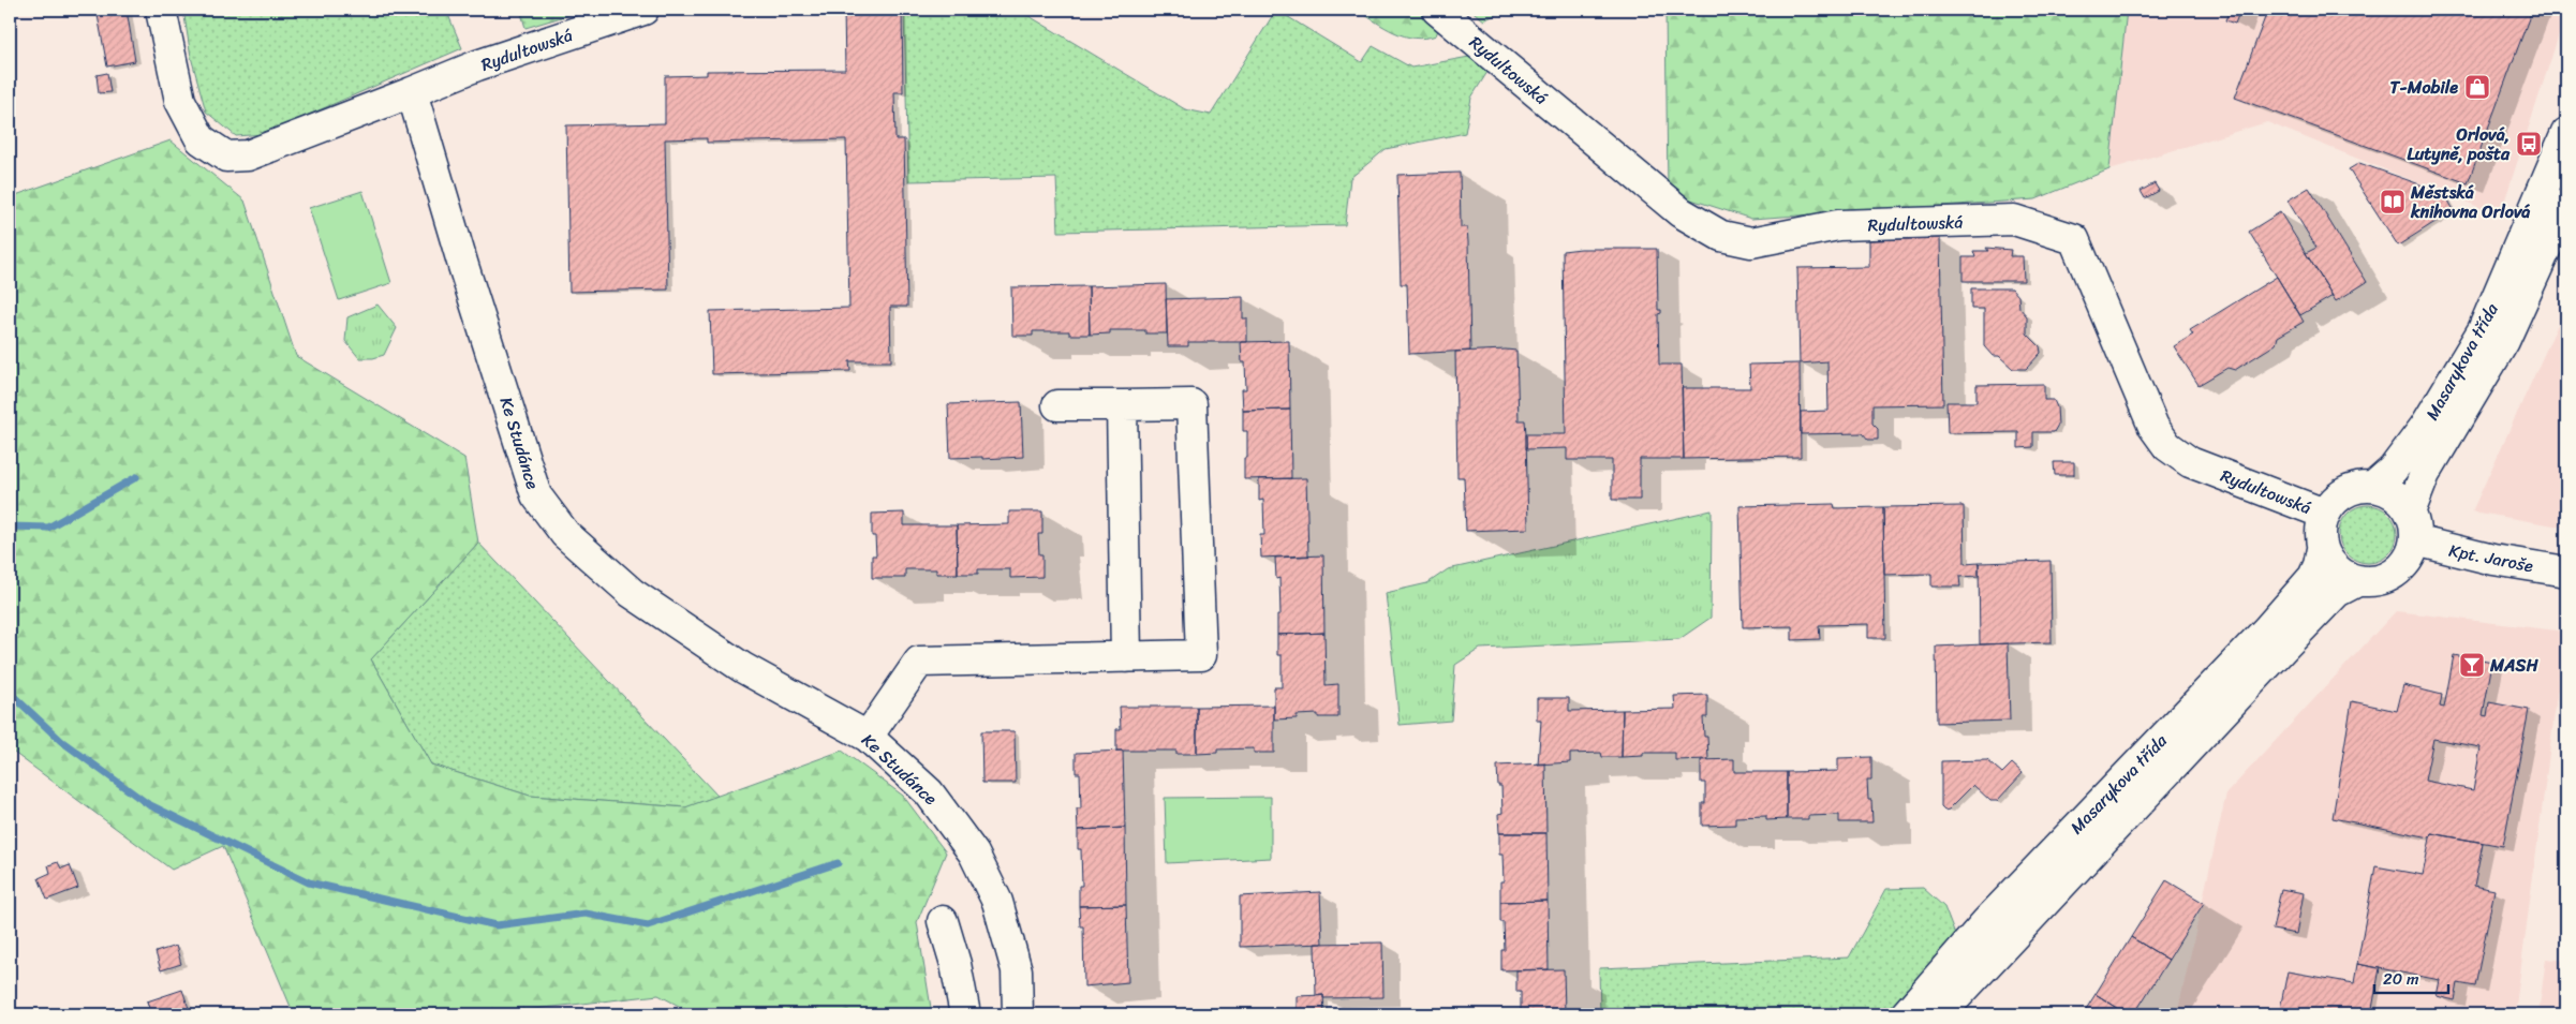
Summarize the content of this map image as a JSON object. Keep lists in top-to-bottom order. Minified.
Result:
{"streets":{"street":["Rydultowská","Masarykova třída","Ke Studánce","Kpt. Jaroše"]},"crossings":[["Rydultowská","Masarykova třída"],["Rydultowská","Ke Studánce"],["Rydultowská","Kpt. Jaroše"],["Masarykova třída","Kpt. Jaroše"]],"places":{"shop":["T-Mobile"],"bus stop":["Orlová, Lutyně, pošta"],"library":["Městská knihovna Orlová"],"bar":["MASH"]},"scale_bar":"20 m"}
